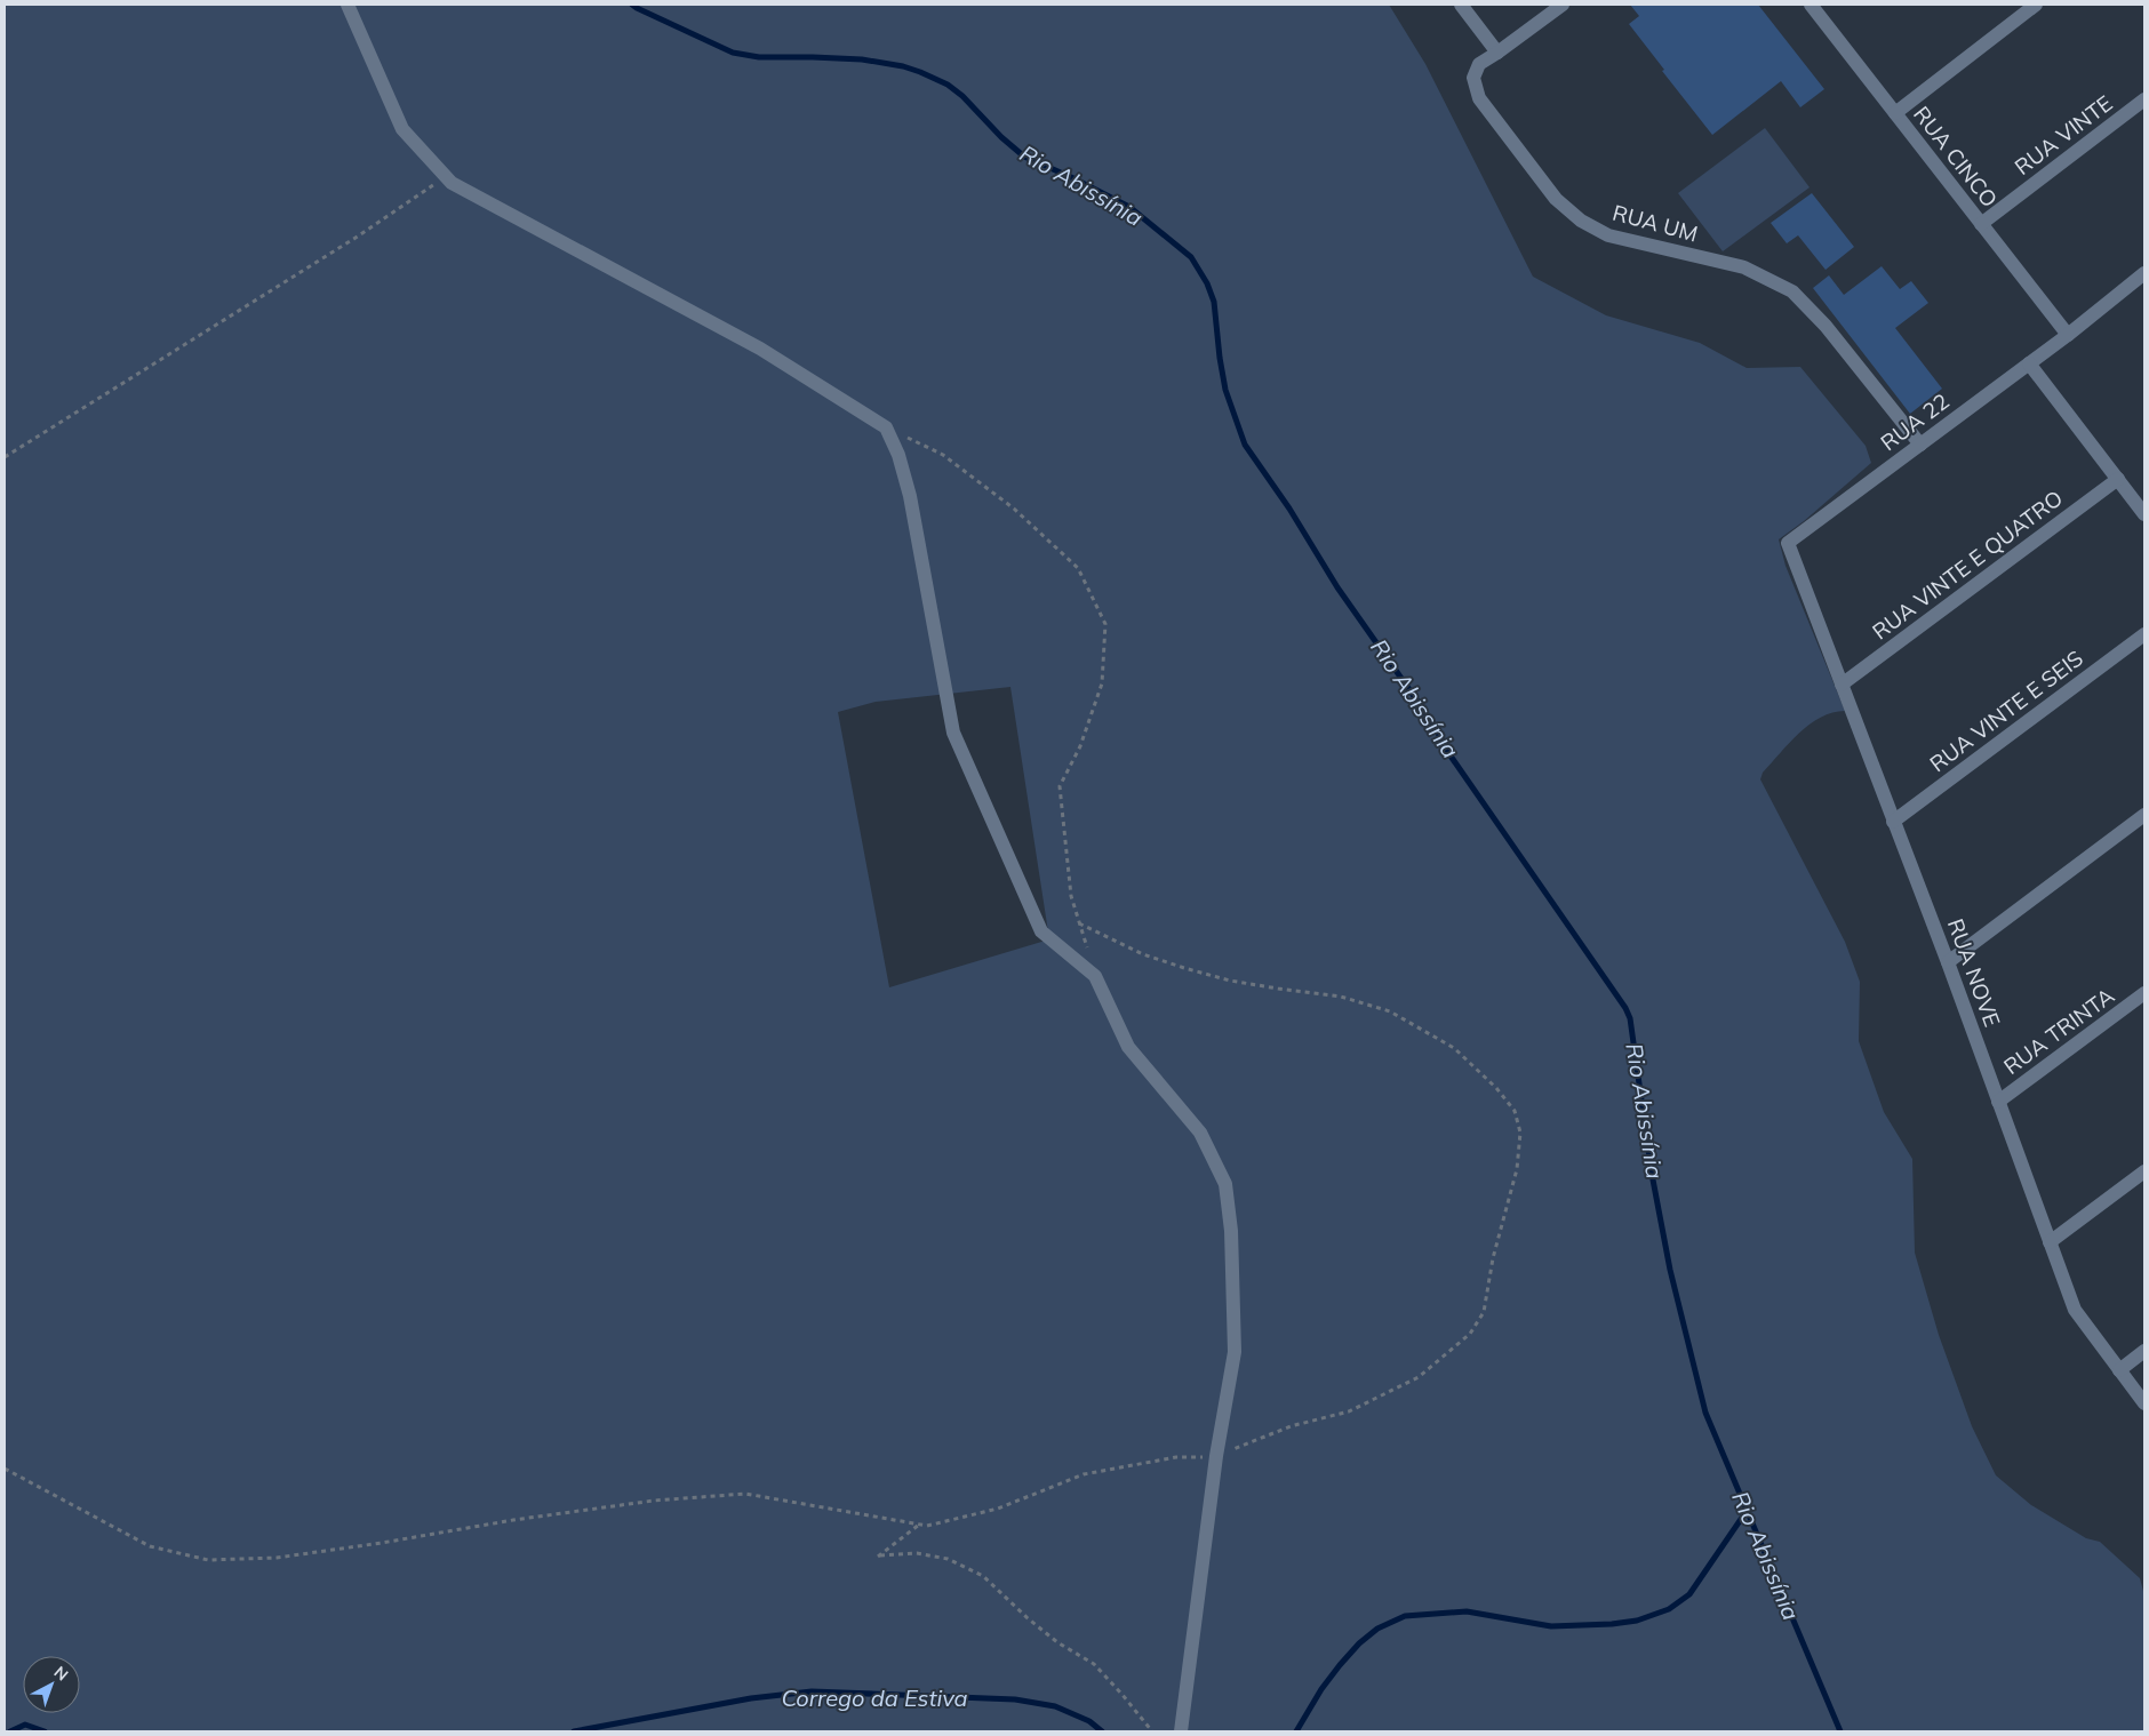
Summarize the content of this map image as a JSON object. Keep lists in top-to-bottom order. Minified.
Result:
{"streets":{"street":["RUA VINTE","RUA CINCO","RUA UM","RUA 22","RUA VINTE E QUATRO","RUA VINTE E SEIS","RUA NOVE","RUA TRINTA"]},"crossings":[["RUA VINTE","RUA CINCO"],["RUA CINCO","RUA 22"],["RUA UM","RUA 22"],["RUA 22","RUA NOVE"],["RUA VINTE E QUATRO","RUA NOVE"],["RUA VINTE E SEIS","RUA NOVE"],["RUA NOVE","RUA TRINTA"]],"water":["Rio Abissínia","Corrego da Estiva"],"north":"top right"}
